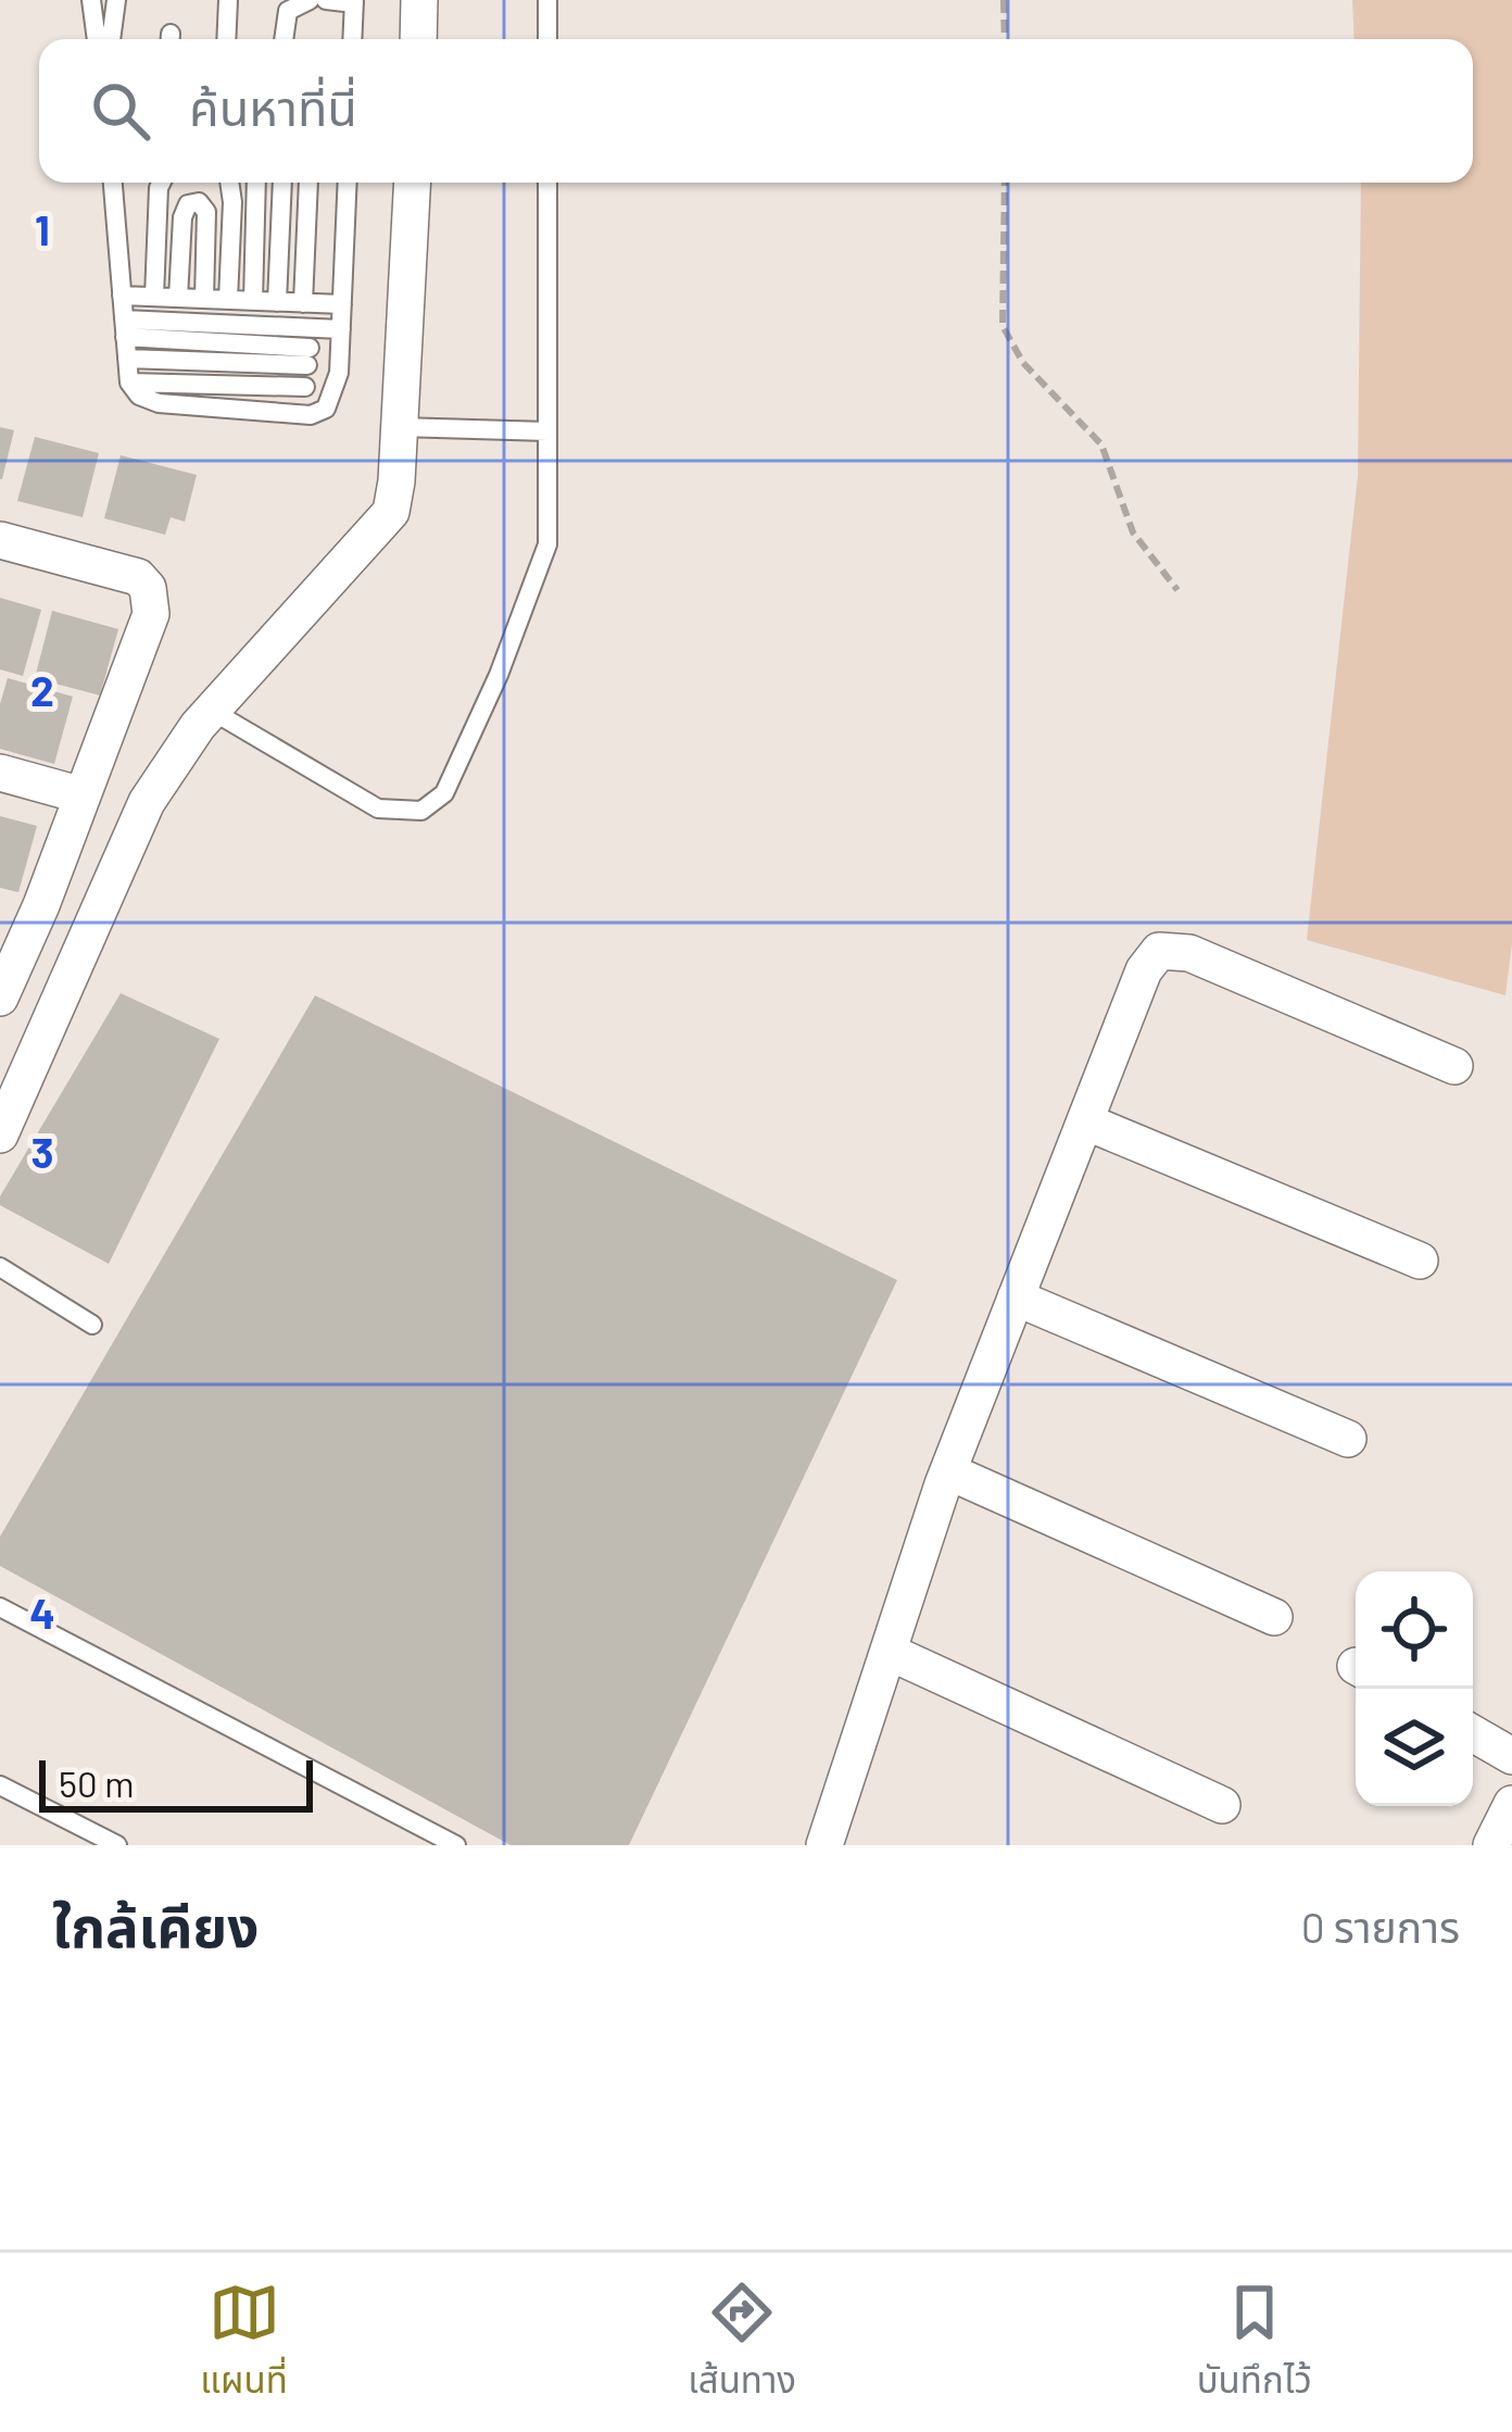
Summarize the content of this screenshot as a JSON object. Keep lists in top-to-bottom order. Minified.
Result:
{"scale_bar":"50 m","page":{"search":"ค้นหาที่นี่","scale":"50 m","heading":["ใกล้เคียง","0 รายการ"],"nav":["แผนที่","เส้นทาง","บันทึกไว้"]},"grid":{"rows":["1","2","3","4"]}}
